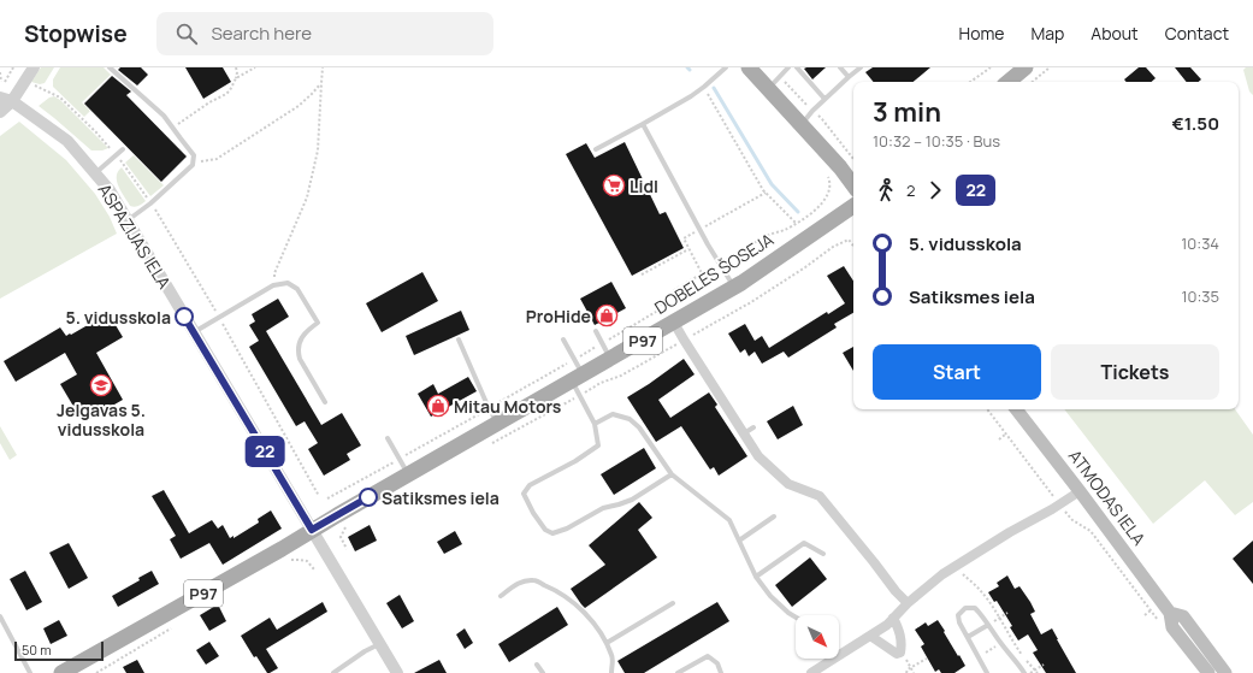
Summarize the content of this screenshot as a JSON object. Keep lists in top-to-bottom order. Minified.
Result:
{"streets":{"main road":["DOBELES ŠOSEJA","P97","ATMODAS IELA"],"street":["ASPAZIJAS IELA"]},"crossings":[["ASPAZIJAS IELA","DOBELES ŠOSEJA"]],"places":{"supermarket":["Lidl"],"shop":["ProHide","Mitau Motors"],"other":["5. vidusskola","Satiksmes iela"],"school or university":["Jelgavas 5. vidusskola"]},"lines":["bus line 22"],"scale_bar":"50 m","north":"bottom right","page":{"header":"Stopwise","search":"Search here","nav":["Home","Map","About","Contact"],"on_map":"22","heading":["3 min","10:32 – 10:35 · Bus","€1.50"],"legs":["2","22"],"list":[{"name":"5. vidusskola","value":"10:34"},{"name":"Satiksmes iela","value":"10:35"}],"buttons":["Start","Tickets"],"scale":"50 m"}}
